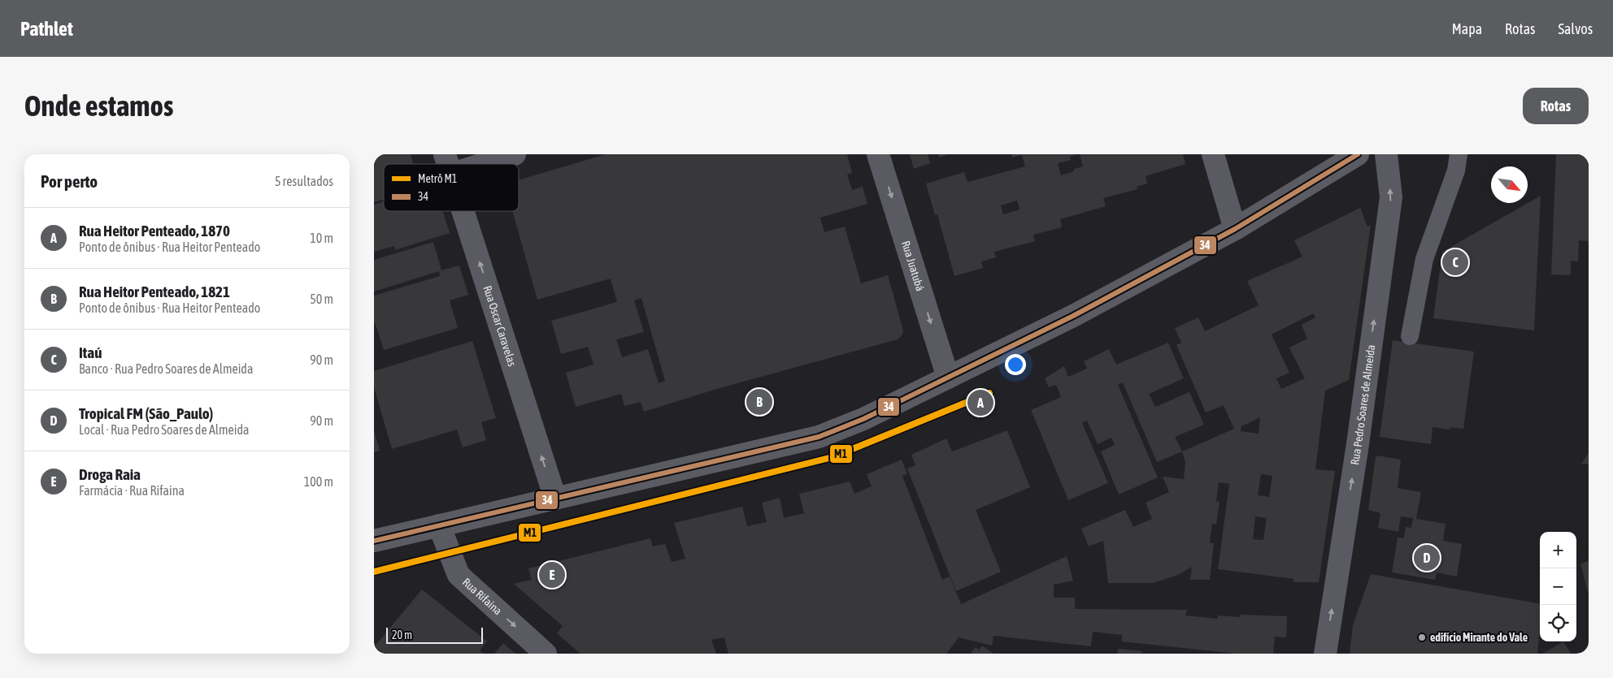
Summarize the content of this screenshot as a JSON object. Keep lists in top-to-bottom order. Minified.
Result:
{"streets":{"street":["Rua Juatubá","Rua Oscar Caravelas","Rua Pedro Soares de Almeida","Rua Rifaina"]},"one_way":["Rua Juatubá","Rua Oscar Caravelas","Rua Pedro Soares de Almeida","Rua Rifaina"],"places":["edifício Mirante do Vale"],"lines":["transit line 34","metro line M1"],"legend":["Metrô M1","34"],"scale_bar":"20 m","north":"bottom right","page":{"header":"Pathlet","nav":["Mapa","Rotas","Salvos"],"buttons":"Rotas","title":"Onde estamos","heading":["Por perto","5 resultados"],"list":[{"mark":"A","name":"Rua Heitor Penteado, 1870","note":"Ponto de ônibus · Rua Heitor Penteado","value":"10 m"},{"mark":"B","name":"Rua Heitor Penteado, 1821","note":"Ponto de ônibus · Rua Heitor Penteado","value":"50 m"},{"mark":"C","name":"Itaú","note":"Banco · Rua Pedro Soares de Almeida","value":"90 m"},{"mark":"D","name":"Tropical FM (São_Paulo)","note":"Local · Rua Pedro Soares de Almeida","value":"90 m"},{"mark":"E","name":"Droga Raia","note":"Farmácia · Rua Rifaina","value":"100 m"}],"pins":["C","B","A","D","E"],"map_buttons":["+","−"],"scale":"20 m"}}
